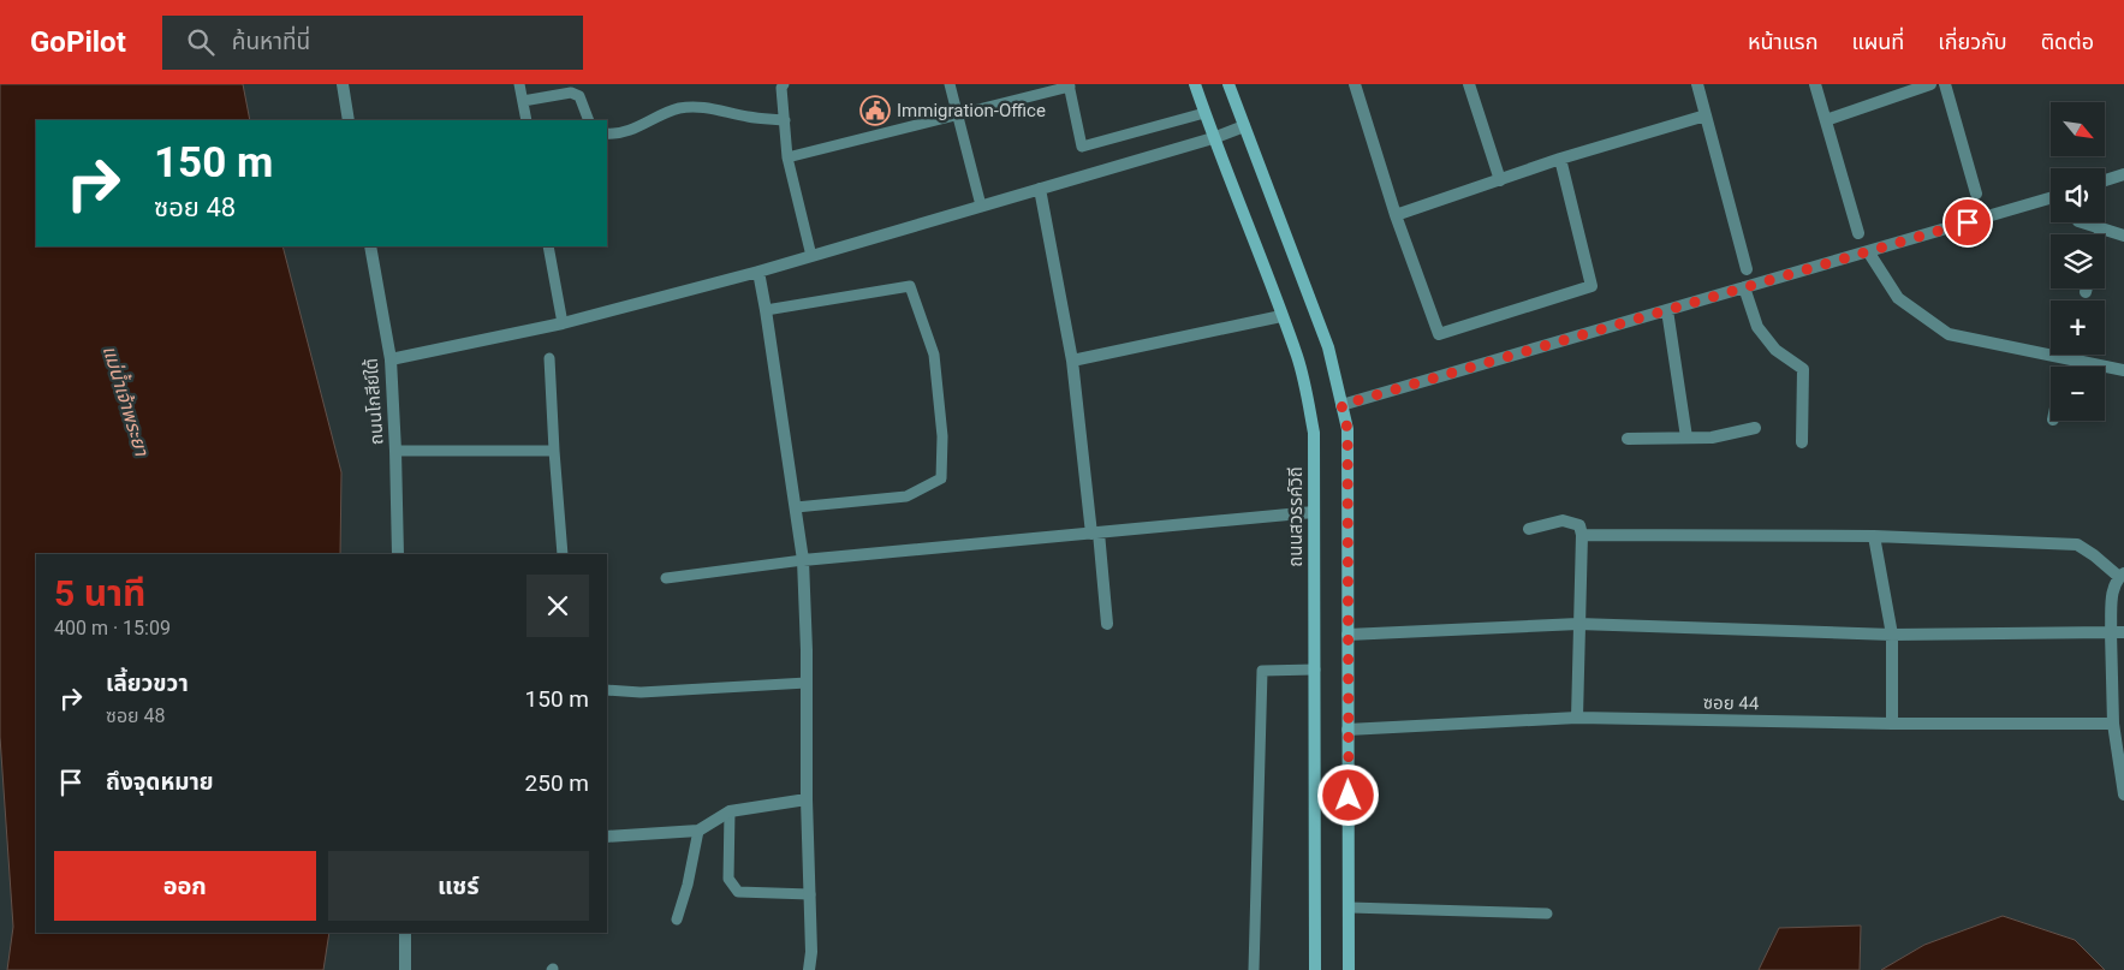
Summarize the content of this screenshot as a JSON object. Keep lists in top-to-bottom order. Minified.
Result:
{"streets":{"main road":["ถนนสวรรค์วิถี"],"street":["ถนนโกสีย์ใต้","ซอย 44"]},"water":["แม่น้ำเจ้าพระยา"],"places":{"public building":["Immigration-Office"]},"north":"bottom right","page":{"header":"GoPilot","search":"ค้นหาที่นี่","nav":["หน้าแรก","แผนที่","เกี่ยวกับ","ติดต่อ"],"map_buttons":["+","−"],"turn":["150 m","ซอย 48"],"heading":["5 นาที","400 m · 15:09"],"list":[{"name":"เลี้ยวขวา","note":"ซอย 48","value":"150 m"},{"name":"ถึงจุดหมาย","value":"250 m"}],"buttons":["ออก","แชร์"]}}
